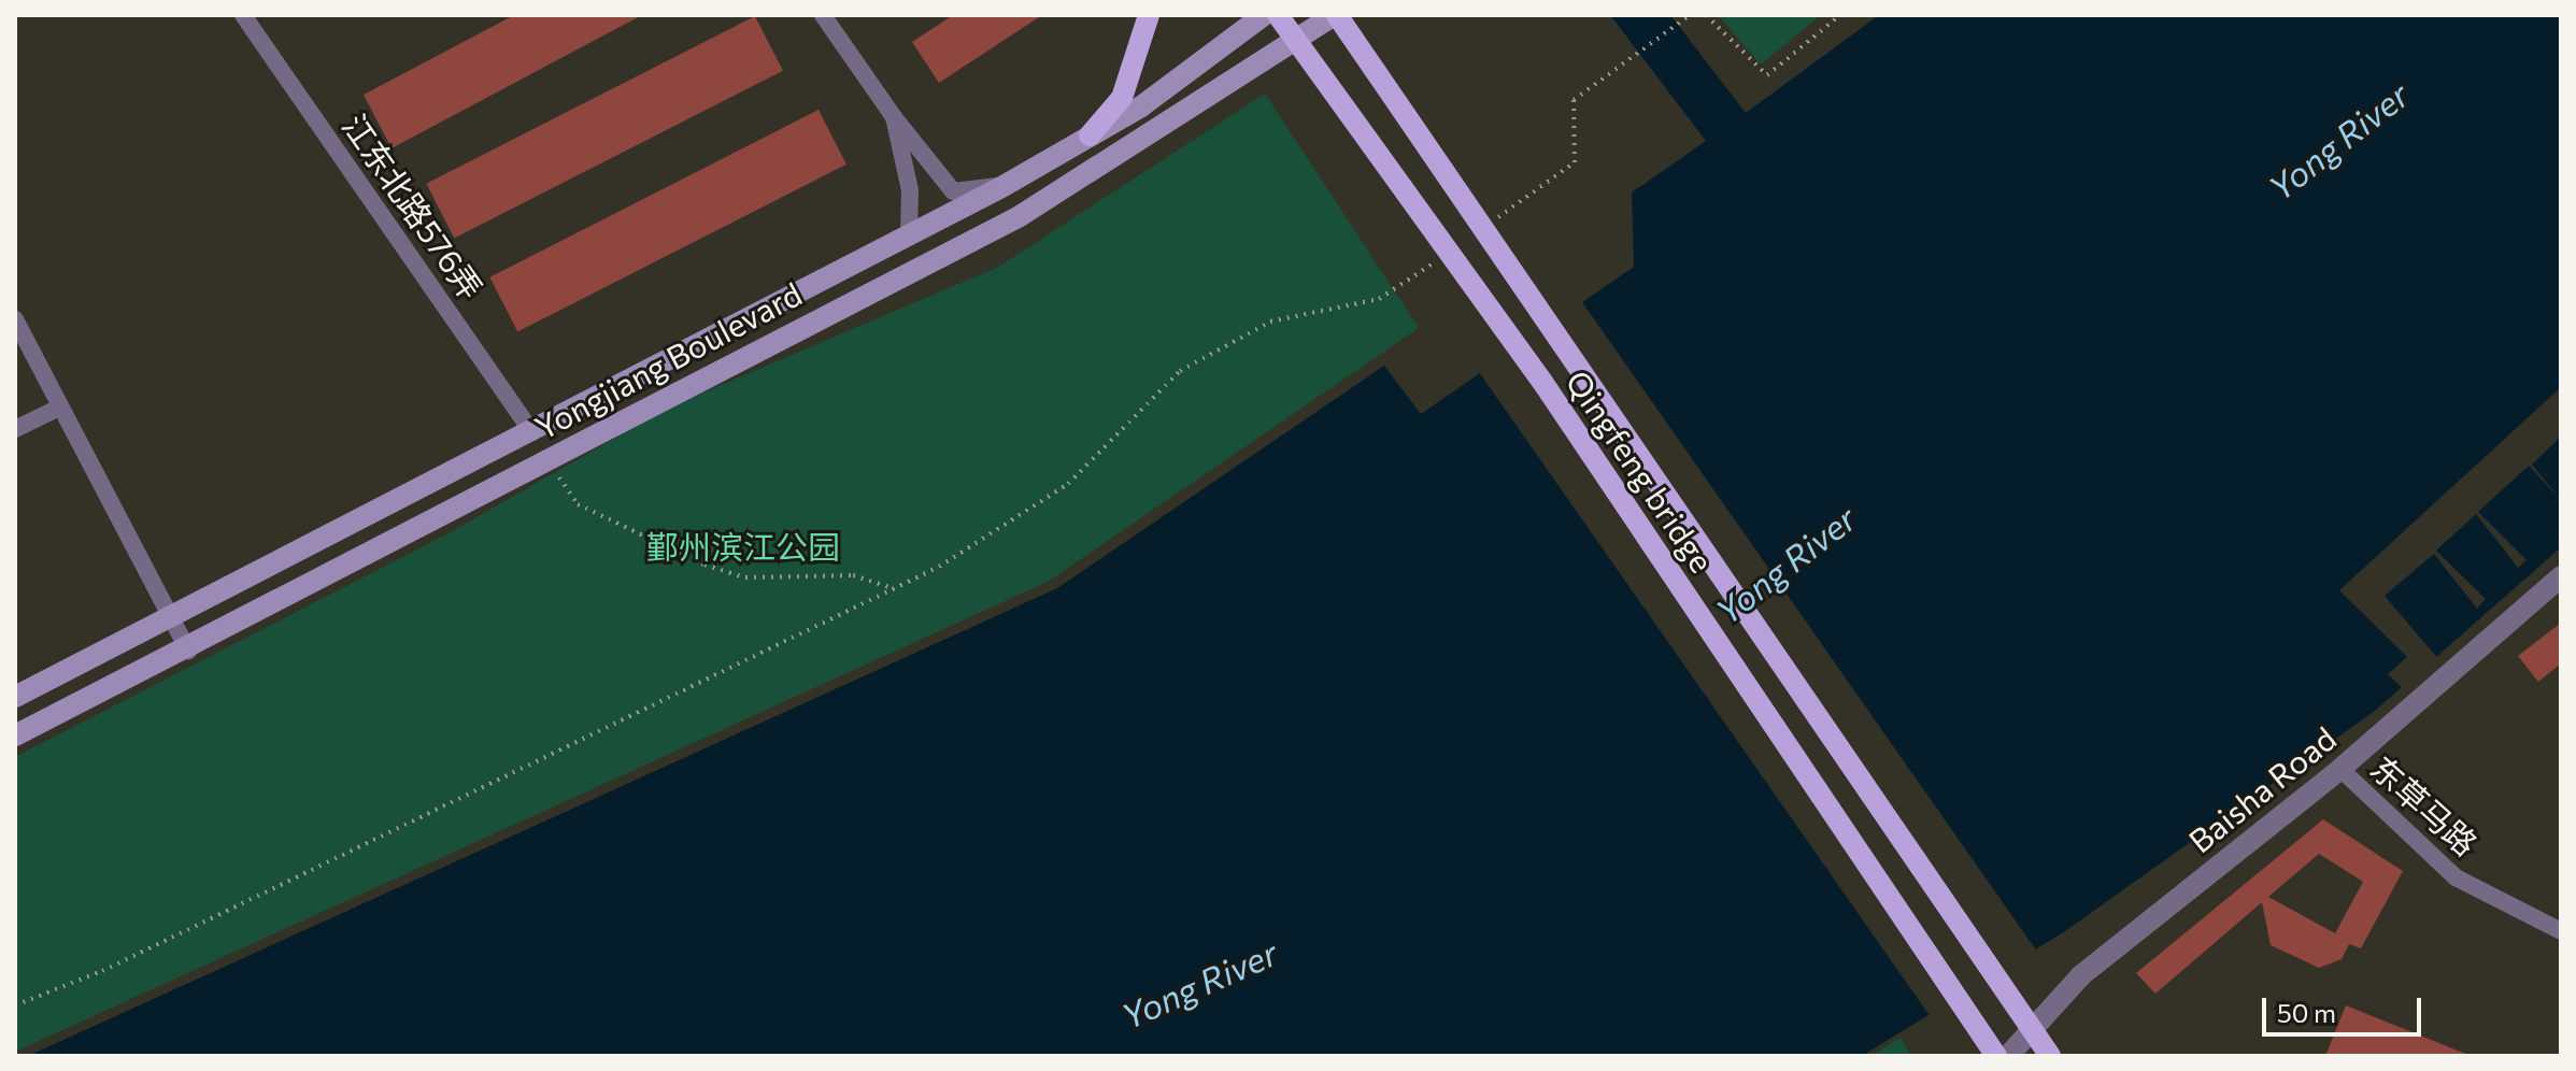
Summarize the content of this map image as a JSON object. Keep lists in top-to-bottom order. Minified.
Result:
{"streets":{"main road":["Yongjiang Boulevard","Qingfeng bridge"],"street":["江东北路576弄","Baisha Road","东草马路"]},"crossings":[["江东北路576弄","Yongjiang Boulevard"],["Yongjiang Boulevard","Qingfeng bridge"],["Baisha Road","东草马路"]],"water":["Yong River"],"parks":["鄞州滨江公园"],"scale_bar":"50 m"}
